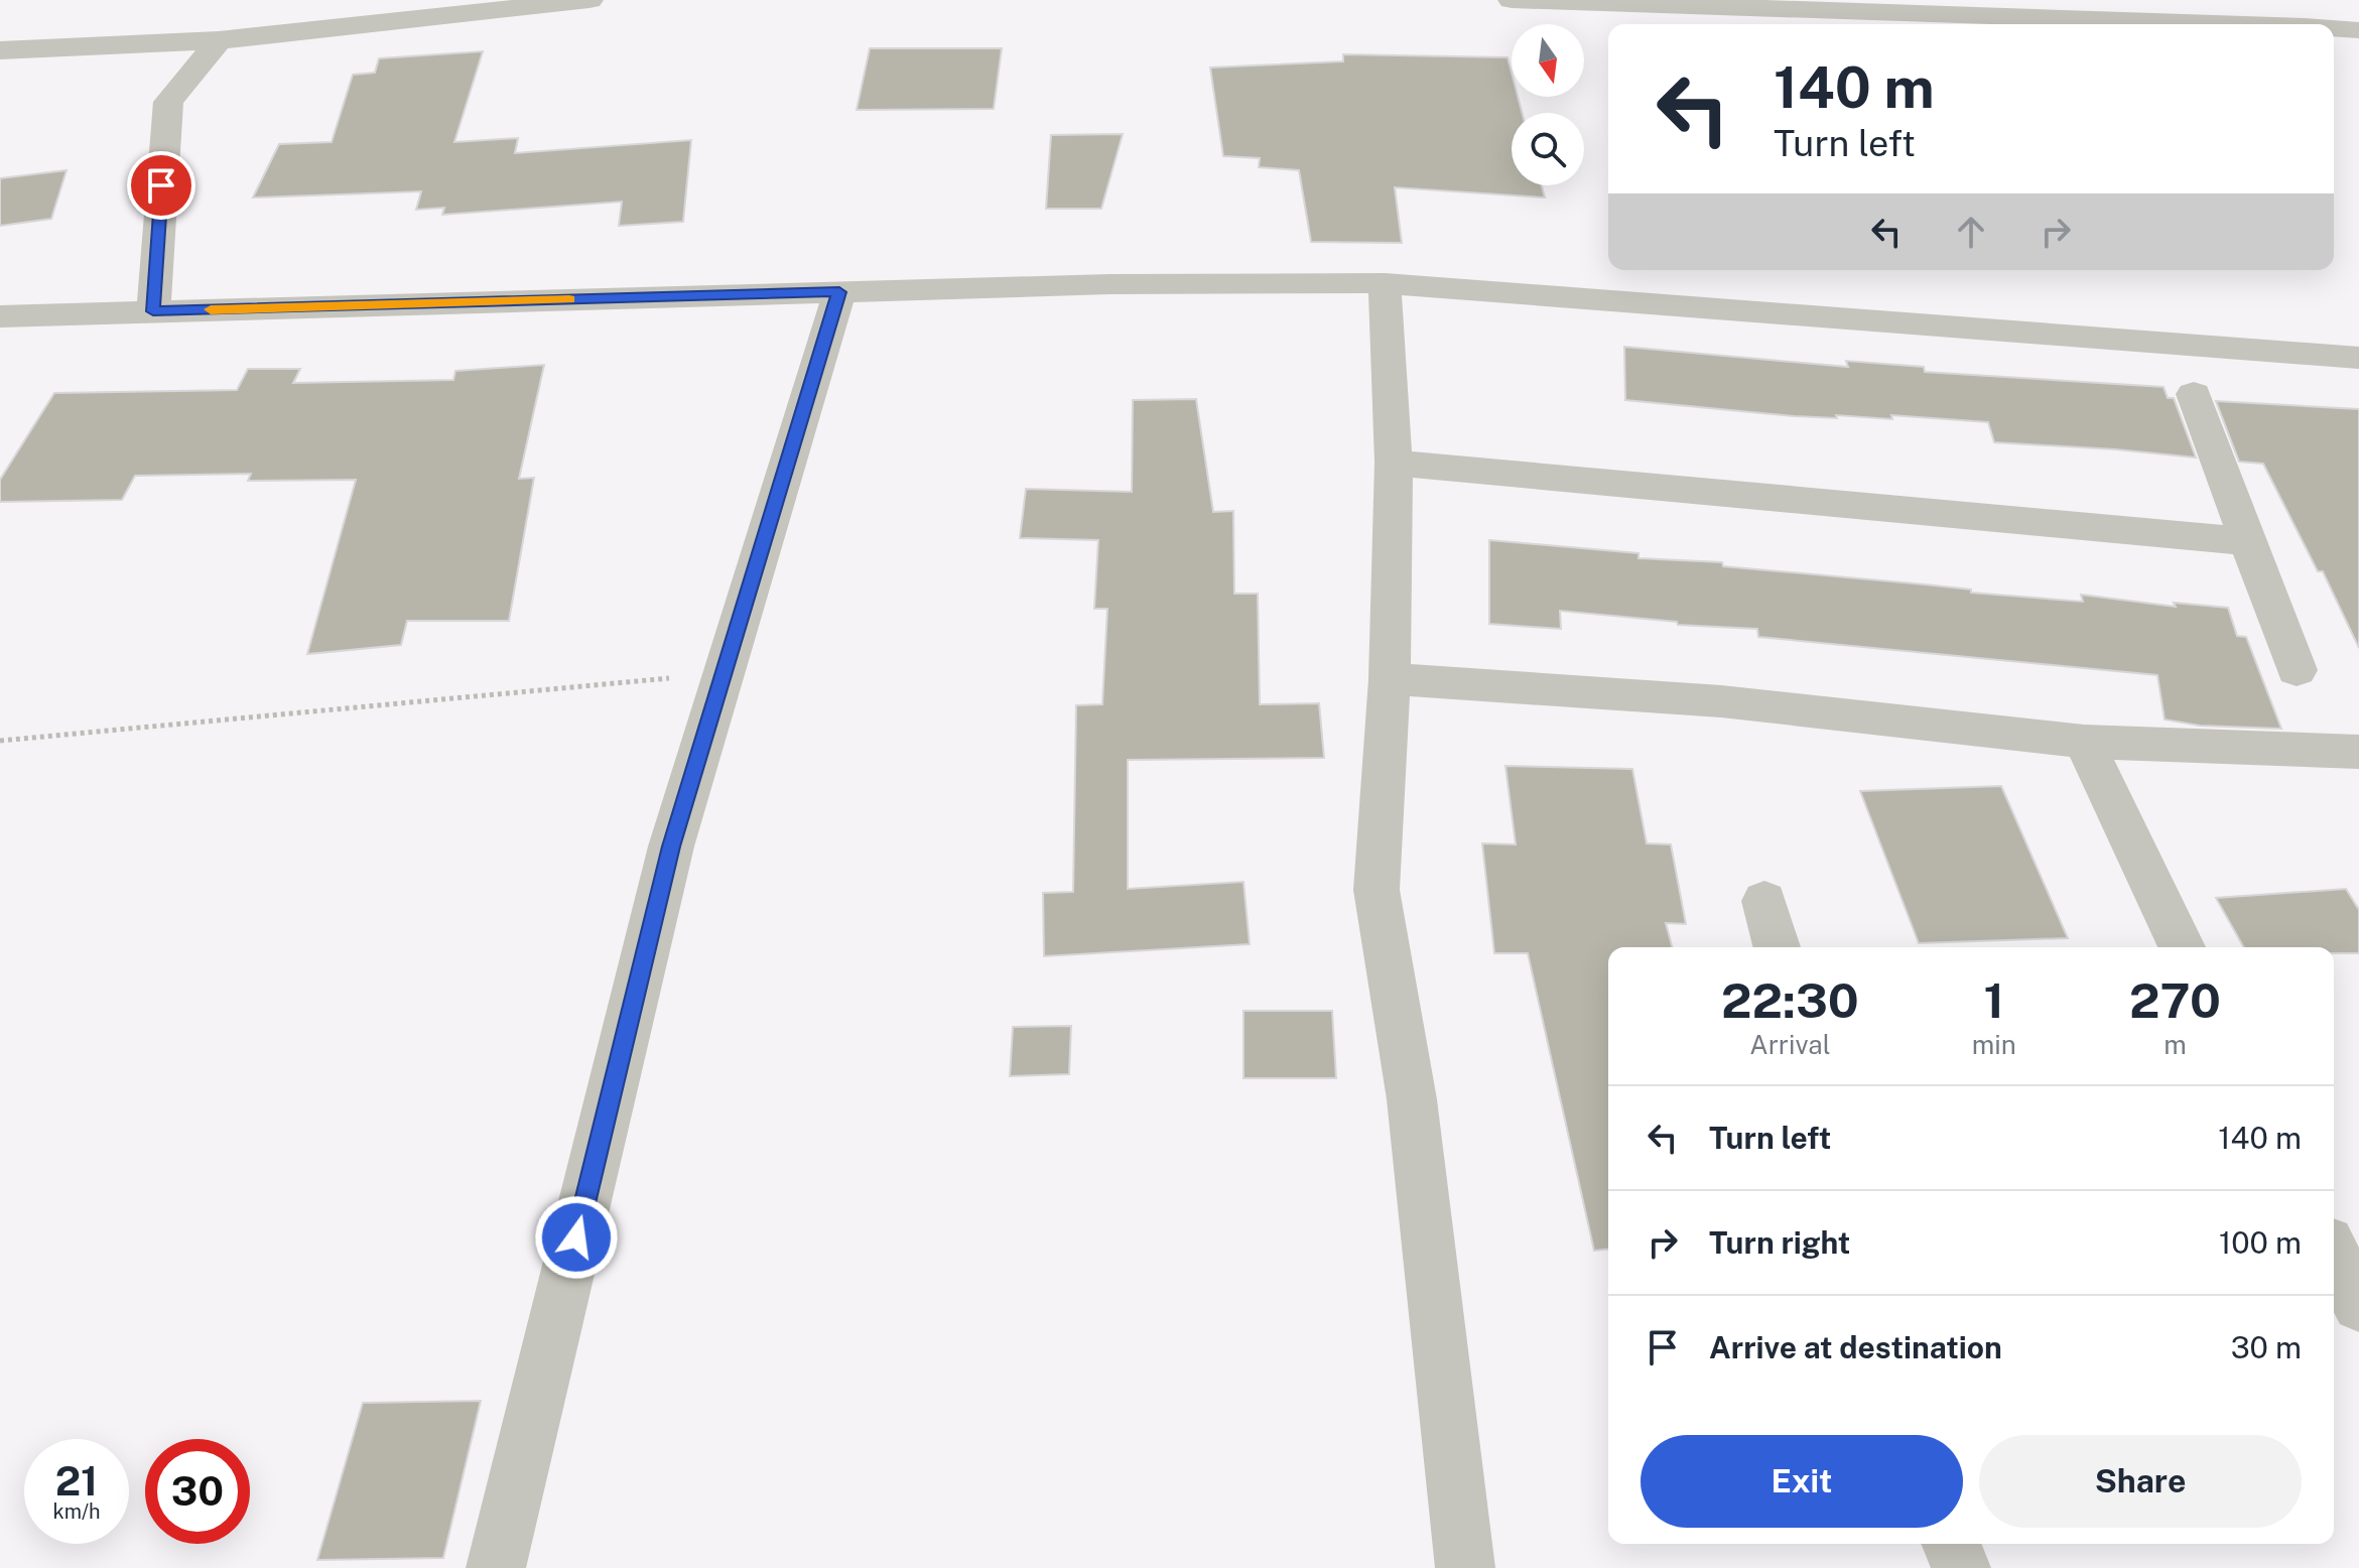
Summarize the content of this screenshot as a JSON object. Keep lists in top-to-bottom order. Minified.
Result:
{"north":"bottom","page":{"turn":["140 m","Turn left"],"eta":["22:30","Arrival","1","min","270","m"],"list":[{"name":"Turn left","value":"140 m"},{"name":"Turn right","value":"100 m"},{"name":"Arrive at destination","value":"30 m"}],"buttons":["Exit","Share"],"speed":"21 km/h","limit":"30"}}
